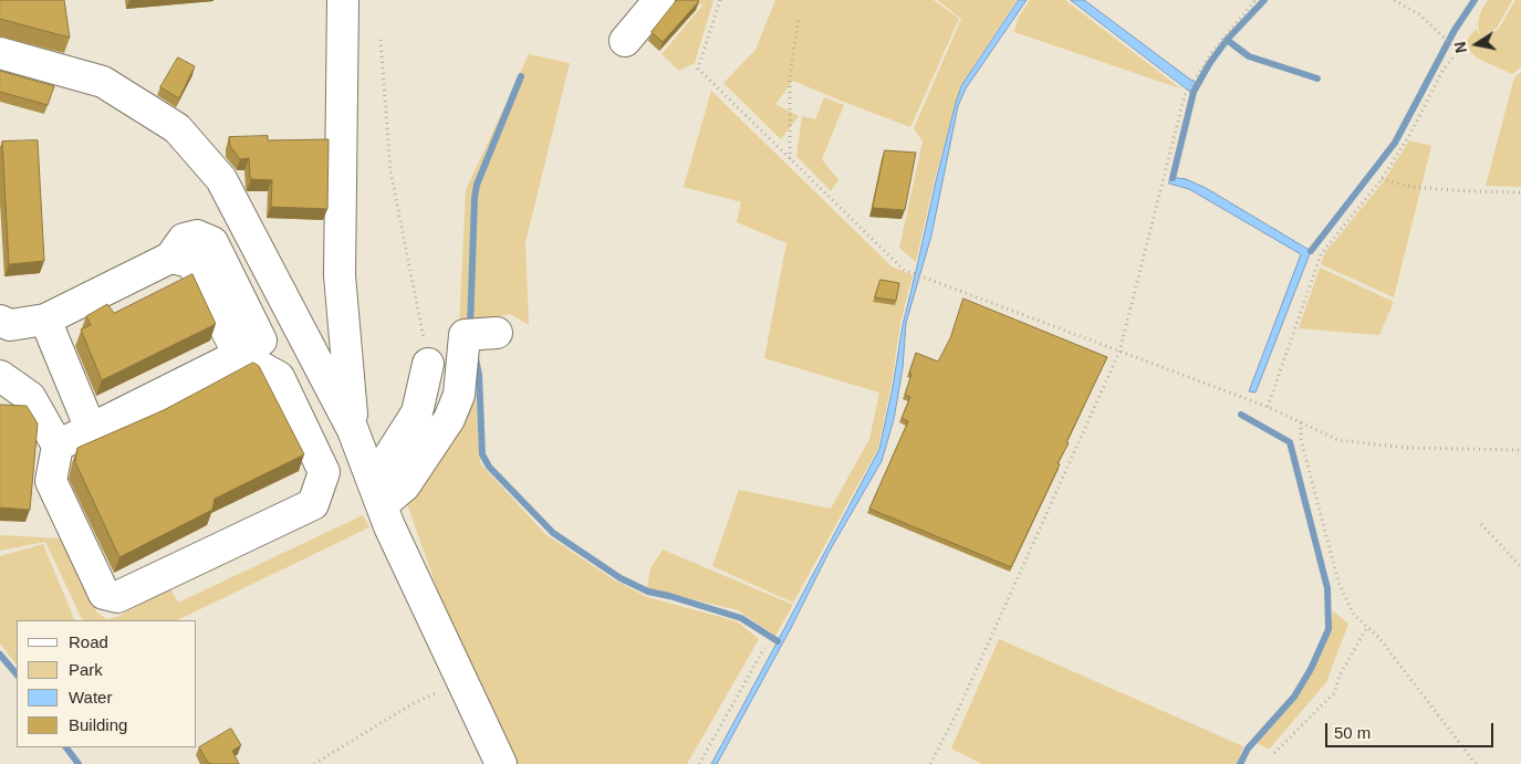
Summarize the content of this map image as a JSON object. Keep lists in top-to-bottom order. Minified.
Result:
{"legend":["Road","Park","Water","Building"],"scale_bar":"50 m","north":"left"}
